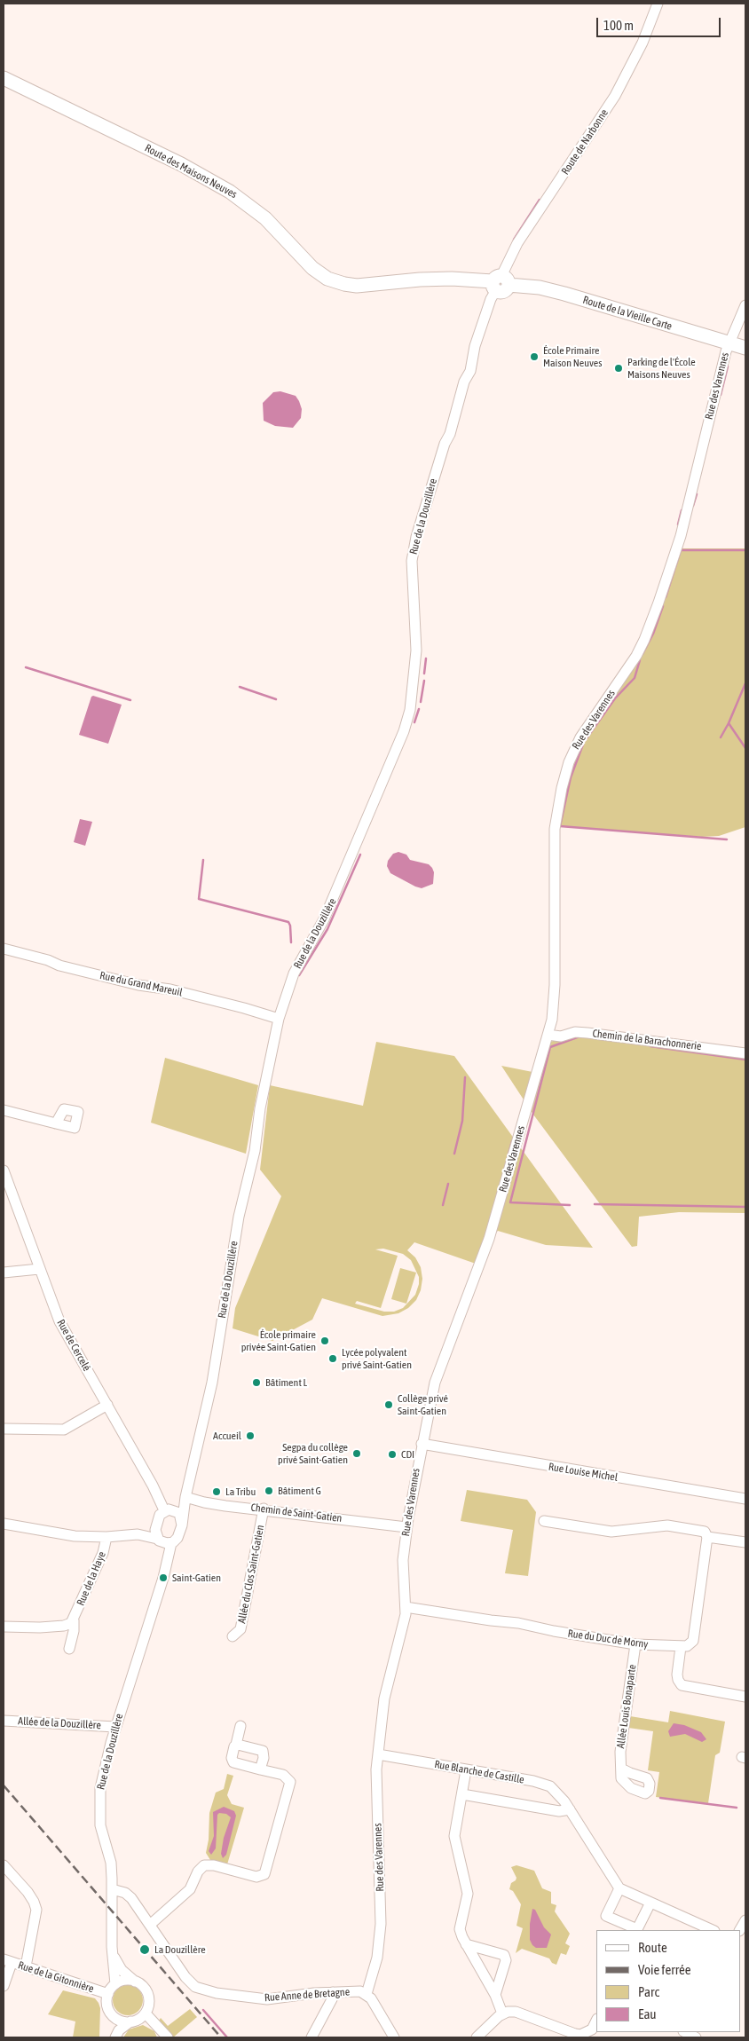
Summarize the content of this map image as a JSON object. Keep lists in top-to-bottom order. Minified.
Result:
{"streets":{"street":["Route de Narbonne","Route des Maisons Neuves","Route de la Vieille Carte","Rue des Varennes","Rue de la Douzillère","Rue du Grand Mareuil","Chemin de la Barachonnerie","Rue de Cercelé","Rue Louise Michel","Chemin de Saint-Gatien","Allée du Clos Saint-Gatien","Rue de la Haye","Rue du Duc de Morny","Allée Louis Bonaparte","Allée de la Douzillère","Rue Blanche de Castille","Rue de la Gitonnière","Rue Anne de Bretagne"]},"crossings":[["Route de Narbonne","Route des Maisons Neuves"],["Route de Narbonne","Route de la Vieille Carte"],["Route de Narbonne","Rue de la Douzillère"],["Route des Maisons Neuves","Route de la Vieille Carte"],["Route des Maisons Neuves","Rue de la Douzillère"],["Route de la Vieille Carte","Rue des Varennes"],["Route de la Vieille Carte","Rue de la Douzillère"],["Rue des Varennes","Chemin de la Barachonnerie"],["Rue des Varennes","Rue Louise Michel"],["Rue des Varennes","Chemin de Saint-Gatien"],["Rue des Varennes","Rue du Duc de Morny"],["Rue des Varennes","Rue Blanche de Castille"],["Rue des Varennes","Rue Anne de Bretagne"],["Rue de la Douzillère","Rue du Grand Mareuil"],["Rue de la Douzillère","Rue de Cercelé"],["Rue de la Douzillère","Chemin de Saint-Gatien"],["Rue de la Douzillère","Allée de la Douzillère"],["Rue de la Douzillère","Rue de la Gitonnière"],["Rue de la Douzillère","Rue Anne de Bretagne"],["Chemin de Saint-Gatien","Allée du Clos Saint-Gatien"],["Rue du Duc de Morny","Allée Louis Bonaparte"]],"places":["École Primaire Maison Neuves","Parking de l'École Maisons Neuves","École primaire privée Saint-Gatien","Lycée polyvalent privé Saint-Gatien","Bâtiment L","Collège privé Saint-Gatien","Accueil","Segpa du collège privé Saint-Gatien","CDI","Bâtiment G","La Tribu","Saint-Gatien","La Douzillère"],"legend":["Route","Voie ferrée","Parc","Eau"],"scale_bar":"100 m"}
